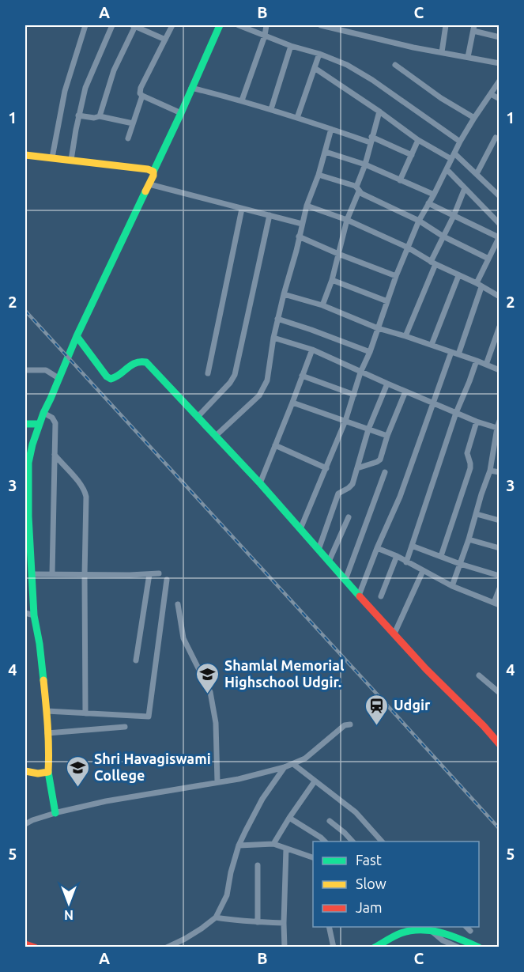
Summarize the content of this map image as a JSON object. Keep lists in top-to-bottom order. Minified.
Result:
{"places":{"school or university":["Shamlal Memorial Highschool Udgir.","Shri Havagiswami College"],"station":["Udgir"]},"legend":["Fast","Slow","Jam"],"north":"bottom","grid":{"columns":["A","B","C"],"rows":["1","2","3","4","5"]}}
